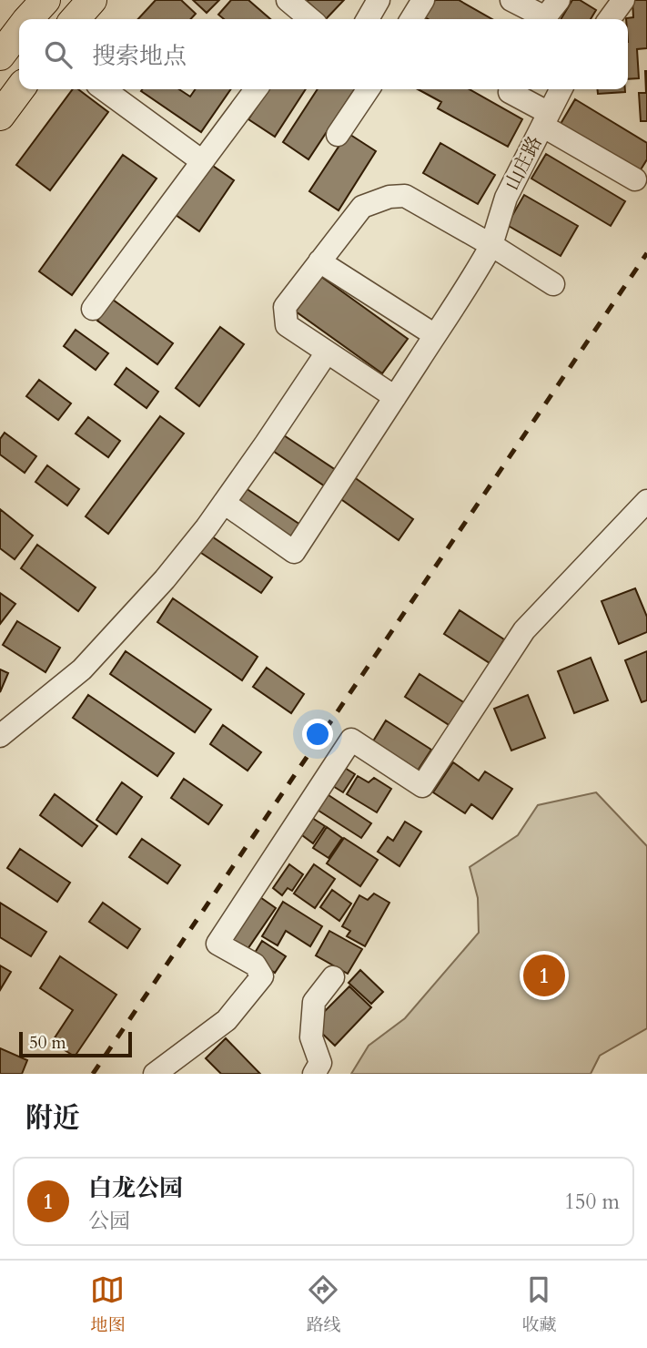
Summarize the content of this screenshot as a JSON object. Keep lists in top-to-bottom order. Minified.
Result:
{"streets":{"street":["山庄路"]},"scale_bar":"50 m","page":{"search":"搜索地点","pins":"1","scale":"50 m","heading":"附近","list":[{"mark":"1","name":"白龙公园","note":"公园","value":"150 m"}],"nav":["地图","路线","收藏"]}}
